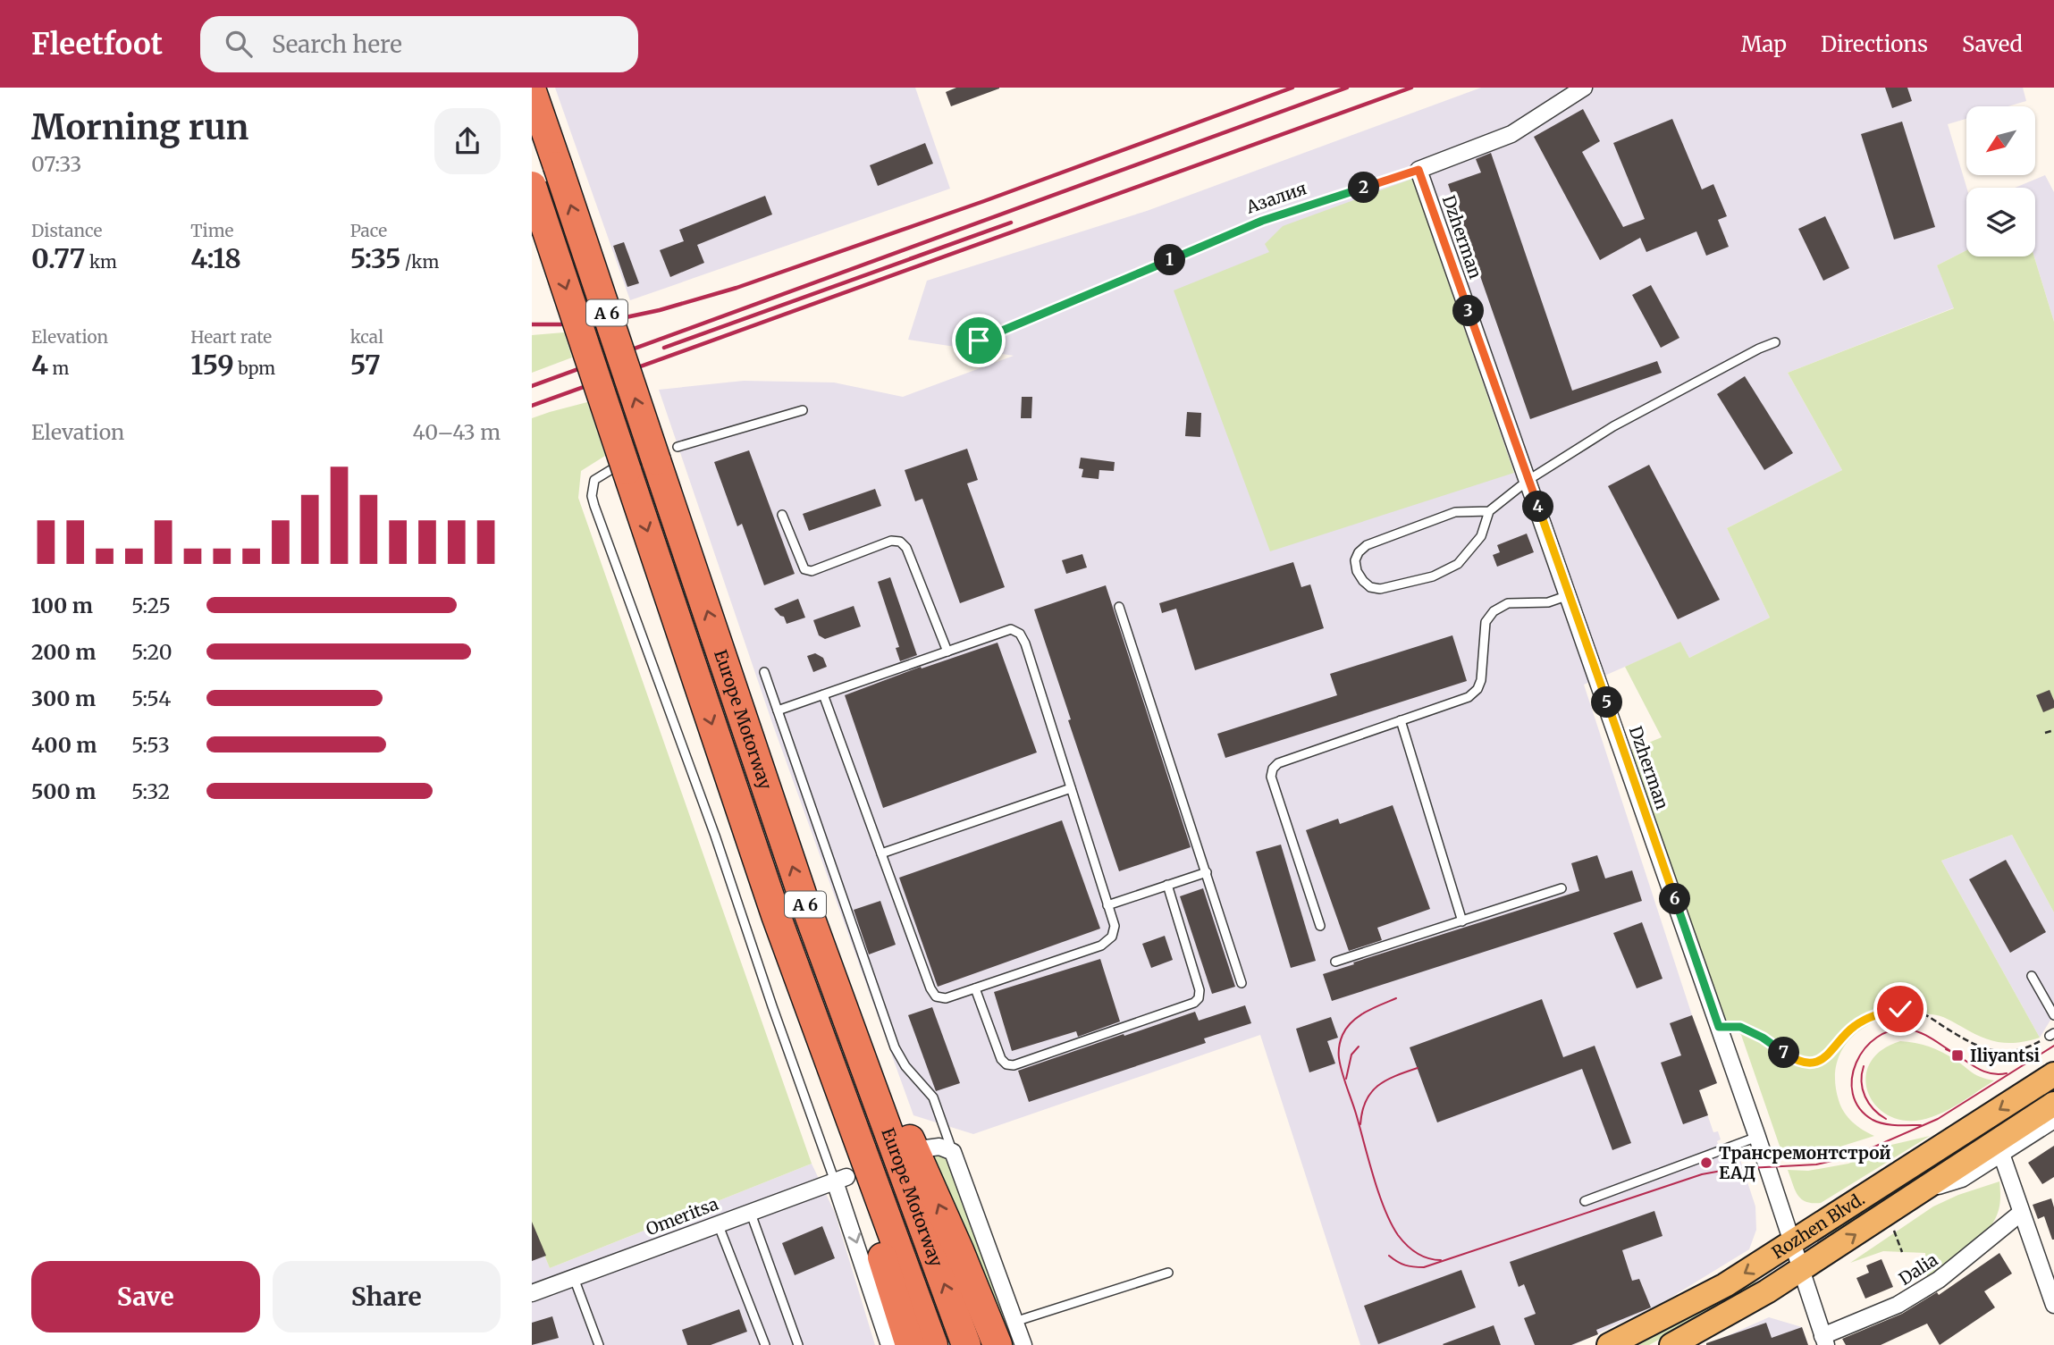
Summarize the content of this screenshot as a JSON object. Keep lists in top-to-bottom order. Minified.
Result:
{"streets":{"highway":["A 6","Europe Motorway"],"main road":["Rozhen Blvd."],"street":["Азалия","Dzherman","Omeritsa","Dalia"]},"crossings":[["Азалия","Dzherman"],["Dzherman","Rozhen Blvd."],["Dzherman","Dalia"]],"places":{"transit":["Iliyantsi"],"other":["Трансремонтстрой ЕАД"]},"north":"bottom left","page":{"header":"Fleetfoot","search":"Search here","nav":["Map","Directions","Saved"],"heading":["Morning run","07:33"],"pins":["2","1","3","4","5","6","7"],"stats":[["Distance","0.77 km"],["Time","4:18"],["Pace","5:35 /km"],["Elevation","4 m"],["Heart rate","159 bpm"],["kcal","57"]],"chart":["Elevation","40–43 m"],"list":[{"name":"100 m","note":"5:25"},{"name":"200 m","note":"5:20"},{"name":"300 m","note":"5:54"},{"name":"400 m","note":"5:53"},{"name":"500 m","note":"5:32"}],"buttons":["Save","Share"]}}
